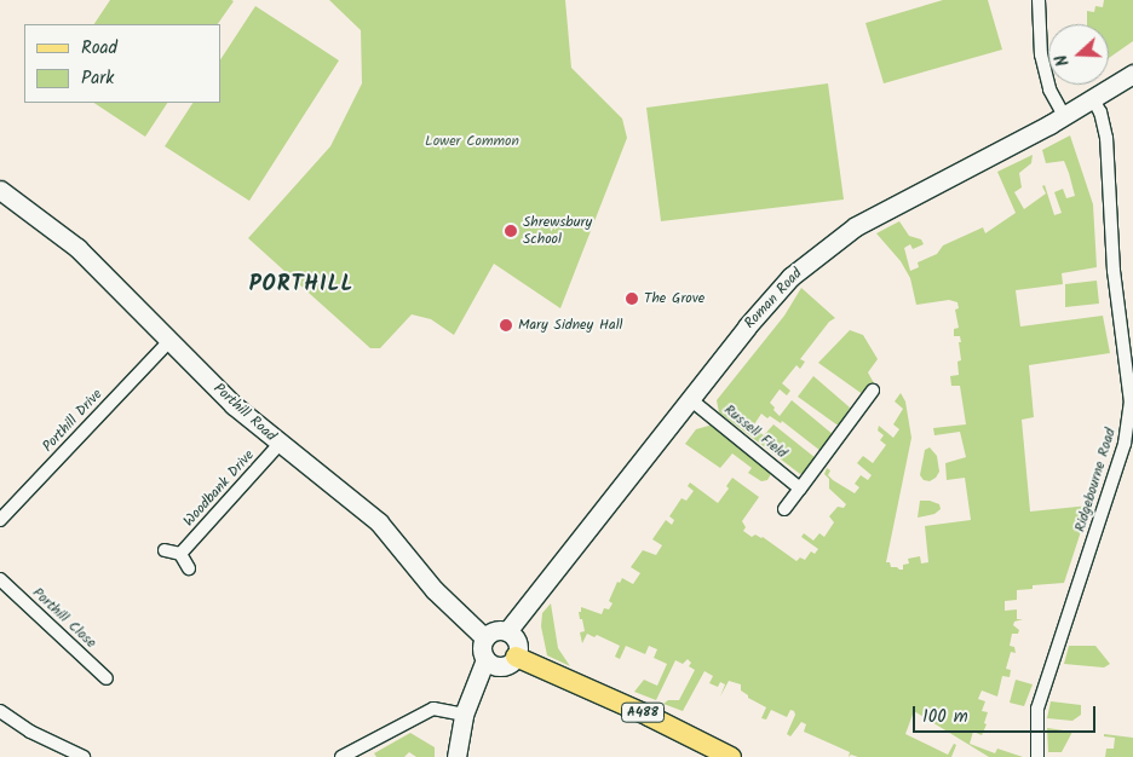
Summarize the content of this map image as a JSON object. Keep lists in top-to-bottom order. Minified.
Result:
{"streets":{"main road":["Roman Road","Porthill Road","A488"],"street":["Porthill Drive","Russell Field","Ridgebourne Road","Woodbank Drive","Porthill Close"]},"crossings":[["Roman Road","Porthill Road"],["Roman Road","Russell Field"],["Roman Road","Ridgebourne Road"],["Roman Road","A488"],["Porthill Road","Porthill Drive"],["Porthill Road","Woodbank Drive"],["Porthill Road","A488"]],"districts":["PORTHILL"],"parks":["Lower Common"],"places":["Shrewsbury School","The Grove","Mary Sidney Hall"],"legend":["Road","Park"],"scale_bar":"100 m","north":"left"}
